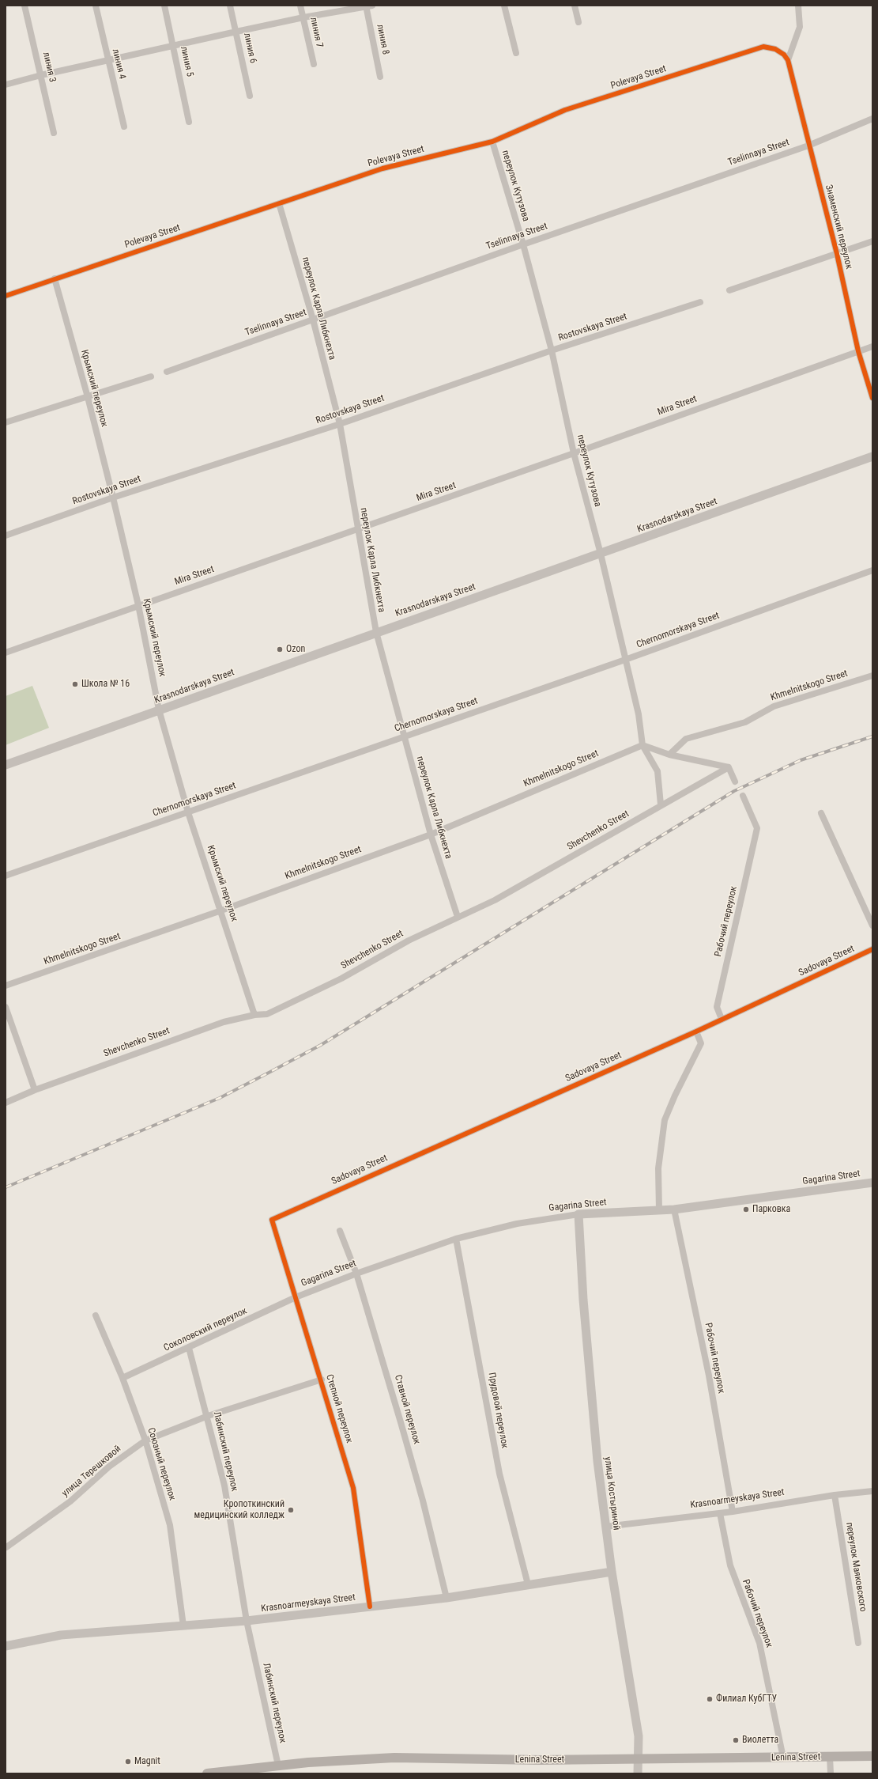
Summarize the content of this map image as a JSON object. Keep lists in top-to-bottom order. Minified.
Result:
{"streets":{"main road":["Lenina Street"],"street":["линия 7","линия 8","линия 6","линия 5","линия 4","линия 3","Polevaya Street","Tselinnaya Street","переулок Кутузова","Знаменский переулок","переулок Карла Либкнехта","Rostovskaya Street","Крымский переулок","Mira Street","Krasnodarskaya Street","Chernomorskaya Street","Khmelnitskogo Street","Shevchenko Street","Рабочий переулок","Sadovaya Street","Gagarina Street","Соколовский переулок","Степной переулок","Ставной переулок","Прудовой переулок","Лабинский переулок","Союзный переулок","улица Терешковой","улица Костыриной","Krasnoarmeyskaya Street","переулок Маяковского"]},"crossings":[["Polevaya Street","переулок Кутузова"],["Polevaya Street","Знаменский переулок"],["Polevaya Street","переулок Карла Либкнехта"],["Polevaya Street","Крымский переулок"],["Tselinnaya Street","переулок Кутузова"],["Tselinnaya Street","Знаменский переулок"],["Tselinnaya Street","переулок Карла Либкнехта"],["переулок Кутузова","Rostovskaya Street"],["переулок Кутузова","Mira Street"],["переулок Кутузова","Krasnodarskaya Street"],["переулок Кутузова","Chernomorskaya Street"],["переулок Кутузова","Khmelnitskogo Street"],["переулок Кутузова","Shevchenko Street"],["Знаменский переулок","Mira Street"],["переулок Карла Либкнехта","Rostovskaya Street"],["переулок Карла Либкнехта","Mira Street"],["переулок Карла Либкнехта","Krasnodarskaya Street"],["переулок Карла Либкнехта","Chernomorskaya Street"],["переулок Карла Либкнехта","Khmelnitskogo Street"],["переулок Карла Либкнехта","Shevchenko Street"],["Rostovskaya Street","Крымский переулок"],["Крымский переулок","Mira Street"],["Крымский переулок","Krasnodarskaya Street"],["Крымский переулок","Chernomorskaya Street"],["Крымский переулок","Khmelnitskogo Street"],["Крымский переулок","Shevchenko Street"],["Рабочий переулок","Sadovaya Street"],["Рабочий переулок","Gagarina Street"],["Рабочий переулок","Krasnoarmeyskaya Street"],["Рабочий переулок","Lenina Street"],["Sadovaya Street","Степной переулок"],["Gagarina Street","Соколовский переулок"],["Gagarina Street","Степной переулок"],["Gagarina Street","Ставной переулок"],["Gagarina Street","Прудовой переулок"],["Gagarina Street","улица Костыриной"],["Соколовский переулок","Степной переулок"],["Соколовский переулок","Лабинский переулок"],["Соколовский переулок","Союзный переулок"],["Степной переулок","улица Терешковой"],["Степной переулок","Krasnoarmeyskaya Street"],["Ставной переулок","Krasnoarmeyskaya Street"],["Прудовой переулок","Krasnoarmeyskaya Street"],["Лабинский переулок","улица Терешковой"],["Лабинский переулок","Krasnoarmeyskaya Street"],["Лабинский переулок","Lenina Street"],["Союзный переулок","улица Терешковой"],["Союзный переулок","Krasnoarmeyskaya Street"],["улица Костыриной","Krasnoarmeyskaya Street"],["улица Костыриной","Lenina Street"],["Krasnoarmeyskaya Street","переулок Маяковского"]],"places":["Ozon","Школа № 16","Парковка","Кропоткинский медицинский колледж","Филиал КубГТУ","Виолетта","Magnit"]}
